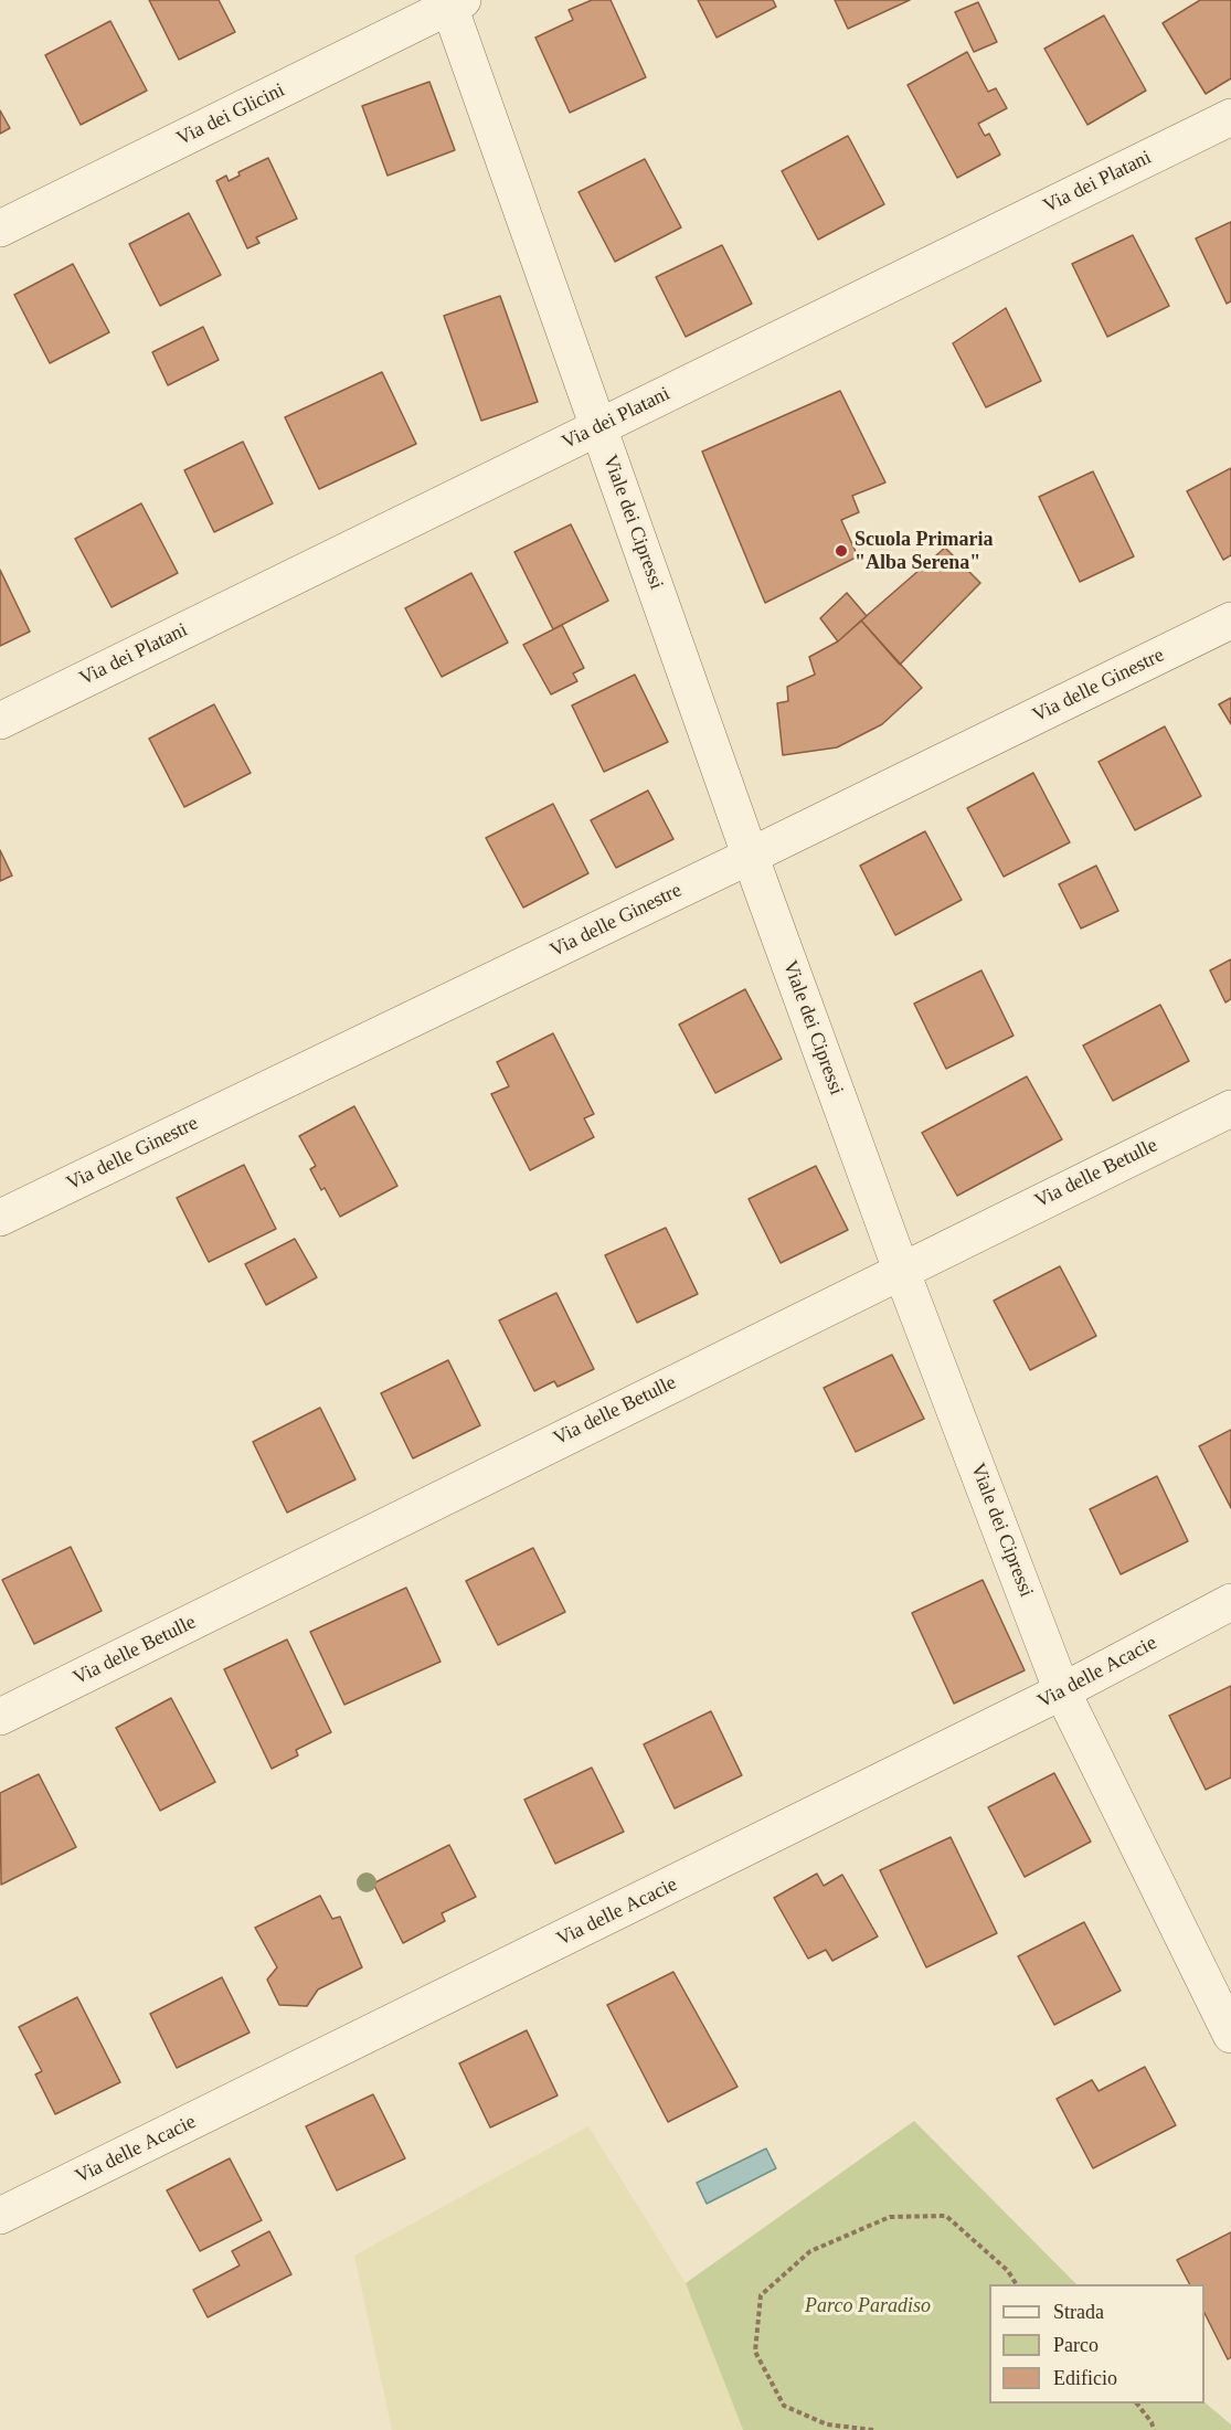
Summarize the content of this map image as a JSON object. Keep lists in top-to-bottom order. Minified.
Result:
{"streets":{"street":["Via dei Glicini","Via dei Platani","Viale dei Cipressi","Via delle Ginestre","Via delle Betulle","Via delle Acacie"]},"crossings":[["Via dei Glicini","Viale dei Cipressi"],["Via dei Platani","Viale dei Cipressi"],["Viale dei Cipressi","Via delle Ginestre"],["Viale dei Cipressi","Via delle Betulle"],["Viale dei Cipressi","Via delle Acacie"]],"parks":["Parco Paradiso"],"places":["Scuola Primaria \"Alba Serena\""],"legend":["Strada","Parco","Edificio"]}
